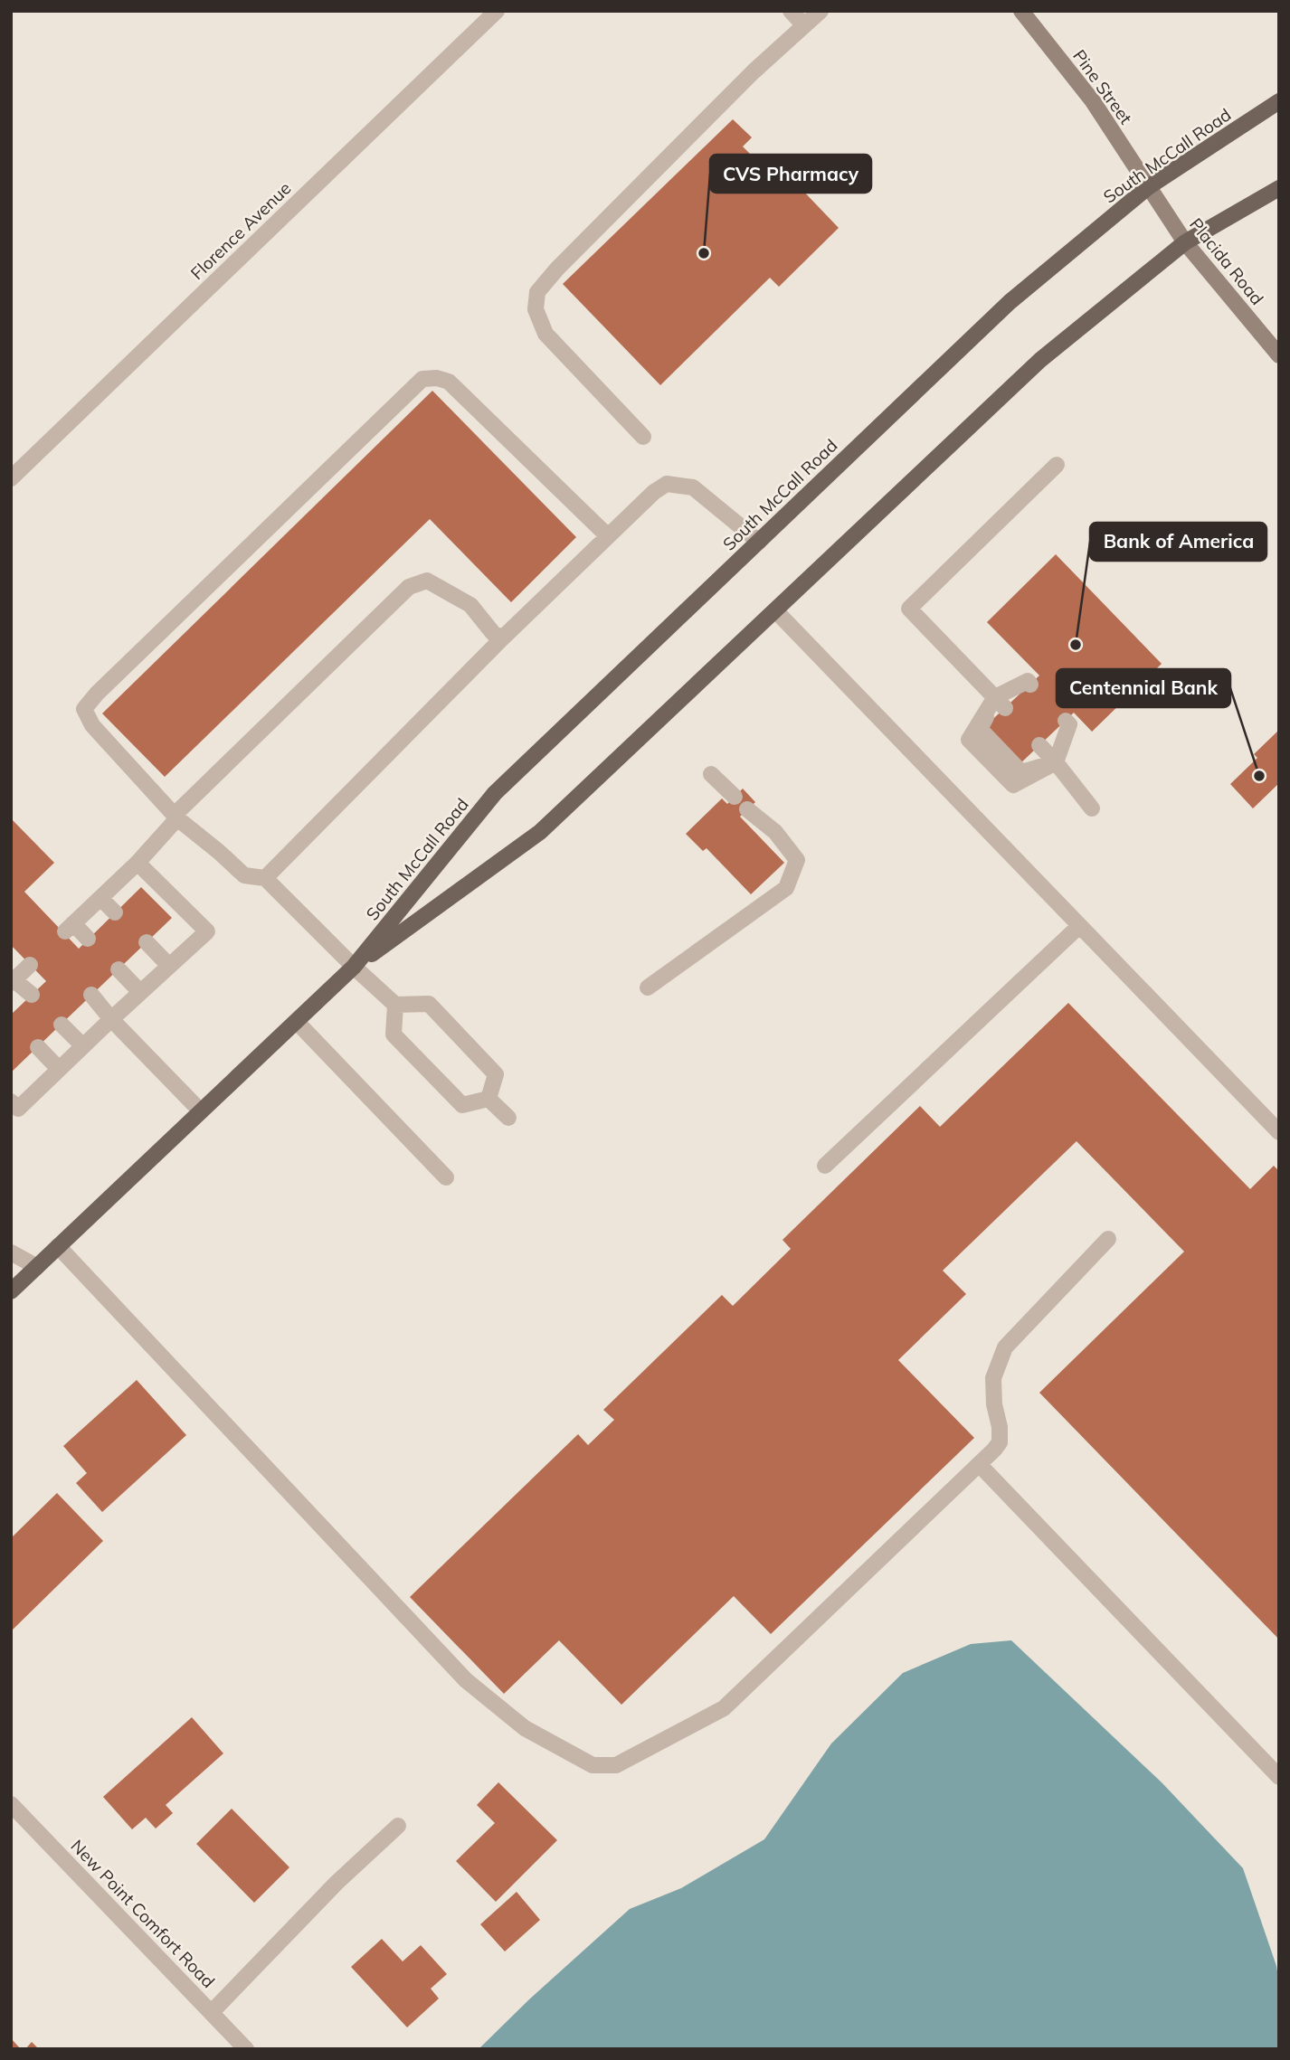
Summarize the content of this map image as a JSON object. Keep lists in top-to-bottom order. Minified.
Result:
{"streets":{"main road":["Pine Street","South McCall Road","Placida Road"],"street":["Florence Avenue","New Point Comfort Road"]},"crossings":[["Pine Street","South McCall Road"],["Pine Street","Placida Road"],["South McCall Road","Placida Road"]],"places":["CVS Pharmacy","Bank of America","Centennial Bank"]}
